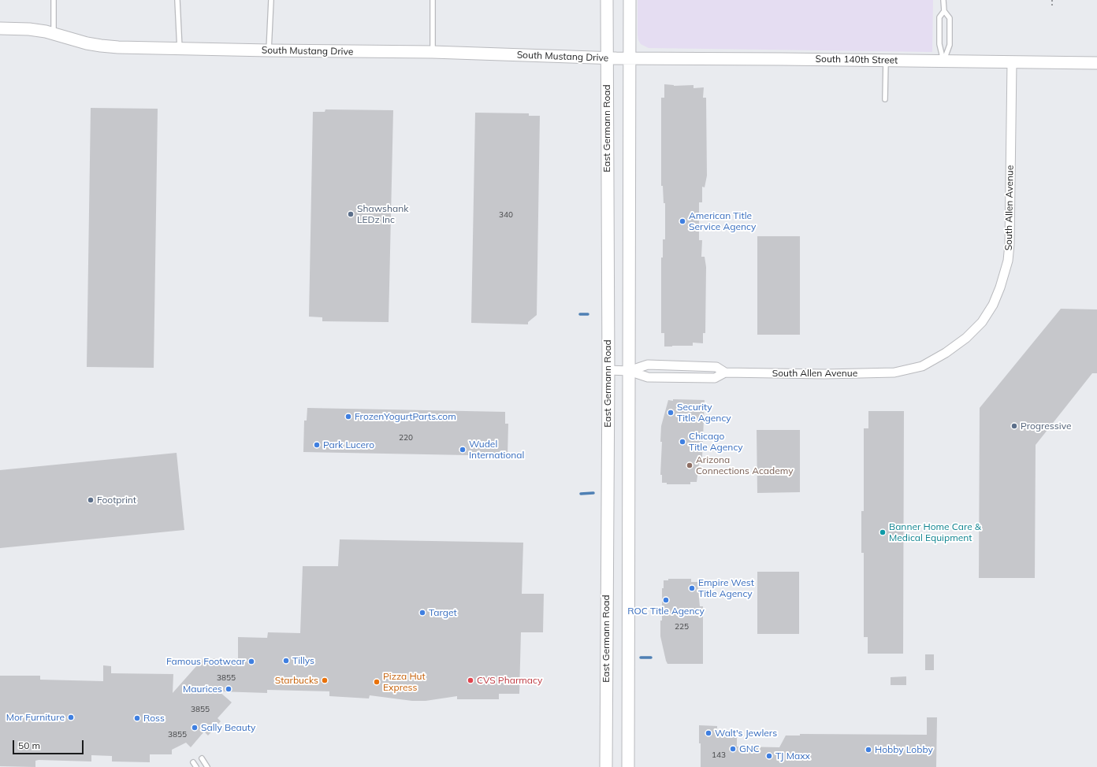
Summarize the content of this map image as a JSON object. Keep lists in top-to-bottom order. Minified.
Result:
{"streets":{"main road":["South Mustang Drive","South 140th Street","East Germann Road"],"street":["South Allen Avenue"]},"crossings":[["South Mustang Drive","South 140th Street"],["South Mustang Drive","East Germann Road"],["South 140th Street","East Germann Road"],["South 140th Street","South Allen Avenue"],["East Germann Road","South Allen Avenue"]],"places":["Shawshank LEDz Inc","American Title Service Agency","Security Title Agency","FrozenYogurtParts.com","Progressive","Chicago Title Agency","Park Lucero","Wudel International","Arizona Connections Academy","Footprint","Banner Home Care & Medical Equipment","Empire West Title Agency","ROC Title Agency","Target","Tillys","Famous Footwear","Starbucks","CVS Pharmacy","Pizza Hut Express","Maurices","Mor Furniture","Ross","Sally Beauty","Walt's Jewlers","GNC","Hobby Lobby","TJ Maxx"],"house_numbers":["340","220","225","3855","3855","3855","143"],"scale_bar":"50 m"}
